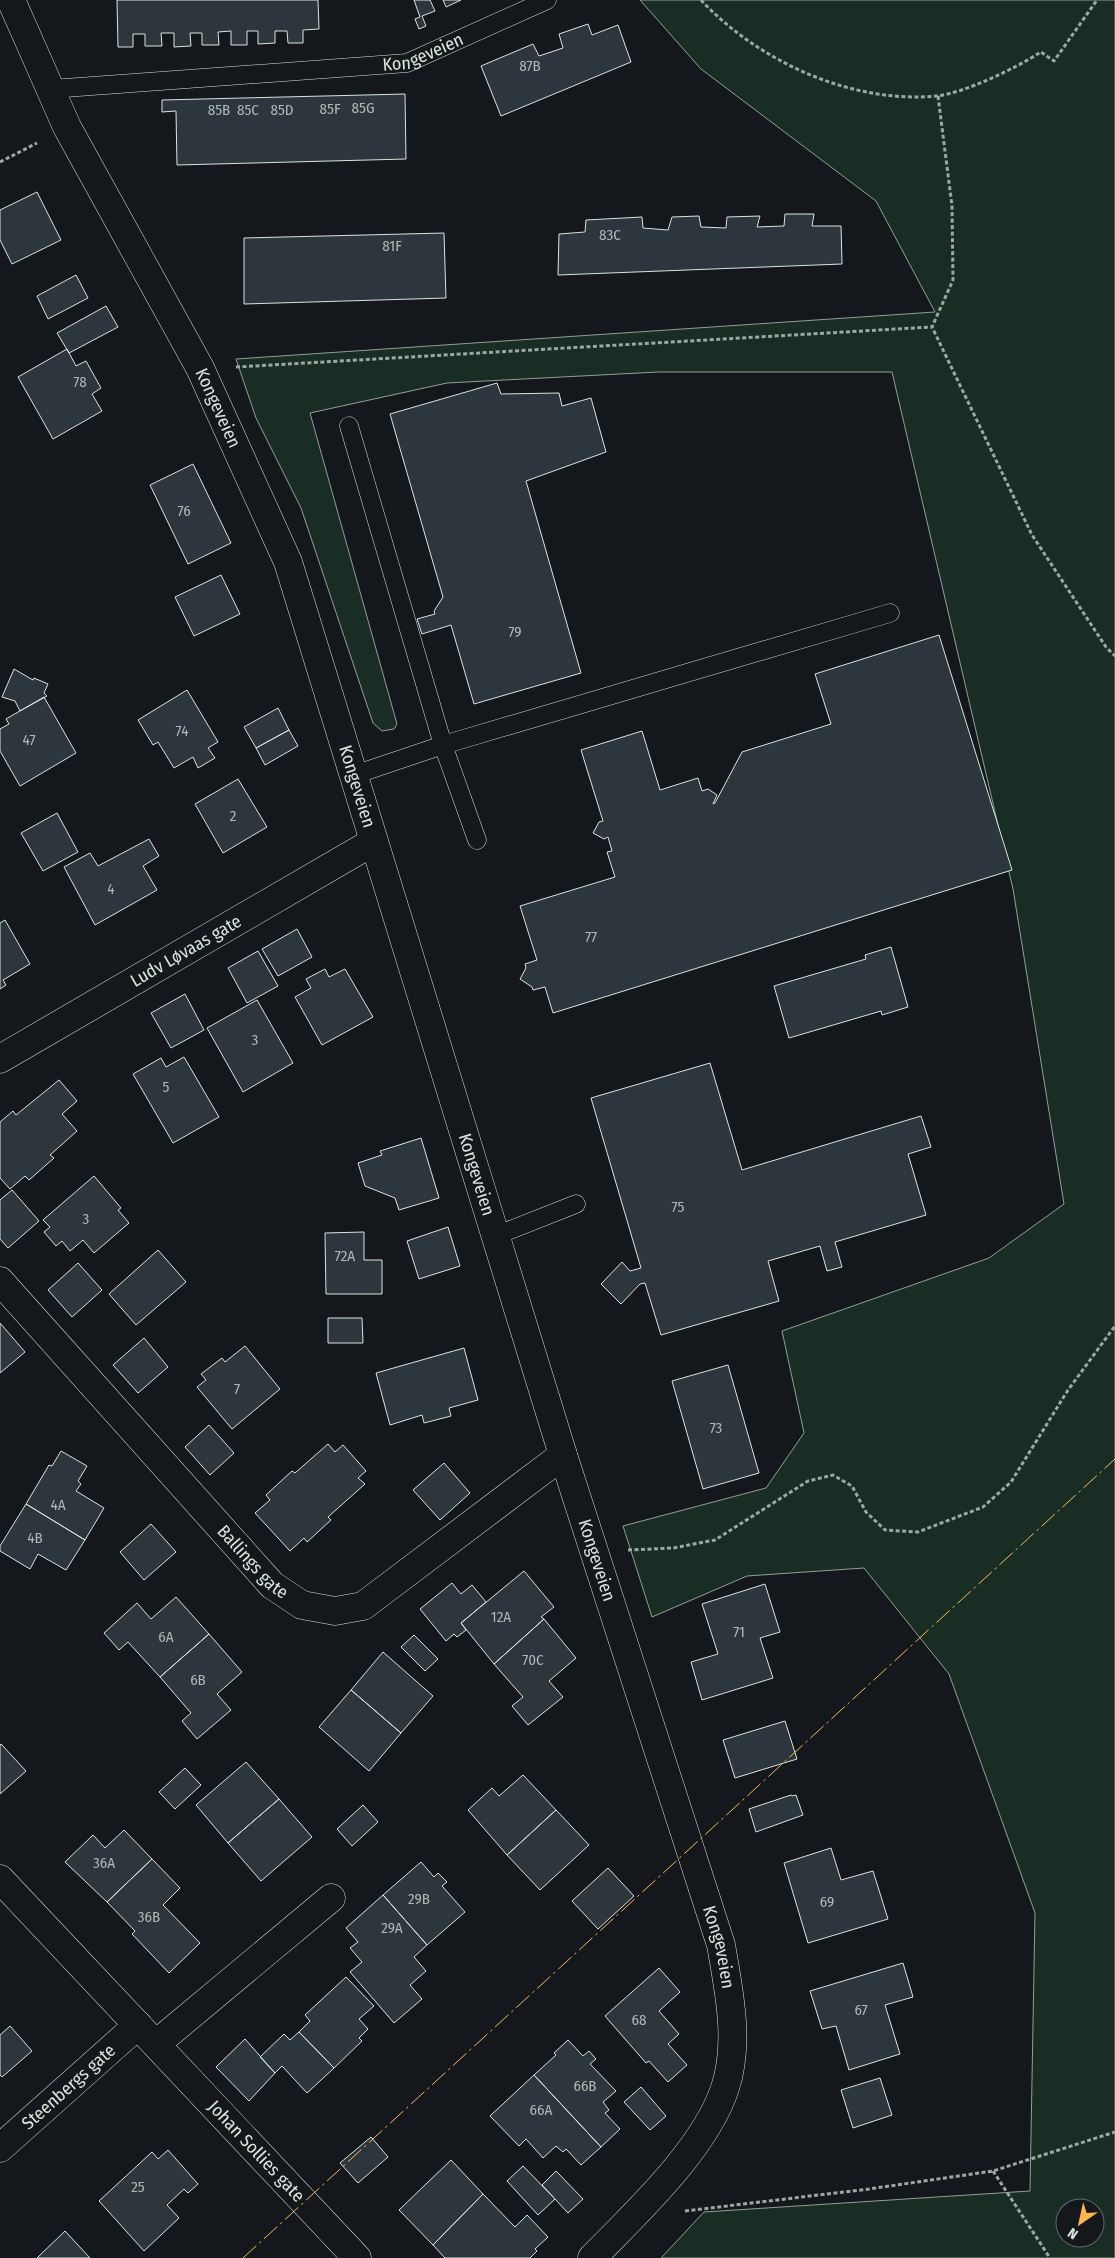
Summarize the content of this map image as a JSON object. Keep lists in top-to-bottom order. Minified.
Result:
{"streets":{"street":["Kongeveien","Ludv Løvaas gate","Ballings gate","Steenbergs gate","Johan Sollies gate"]},"crossings":[["Kongeveien","Ludv Løvaas gate"],["Kongeveien","Ballings gate"],["Steenbergs gate","Johan Sollies gate"]],"house_numbers":["87B","85G","85F","85B","85C","85D","83C","81F","78","76","79","74","47","2","4","77","3","5","75","3","72A","7","73","4A","4B","12A","71","6A","70C","6B","36A","29B","69","36B","29A","67","68","66B","66A","25"],"north":"bottom left"}
